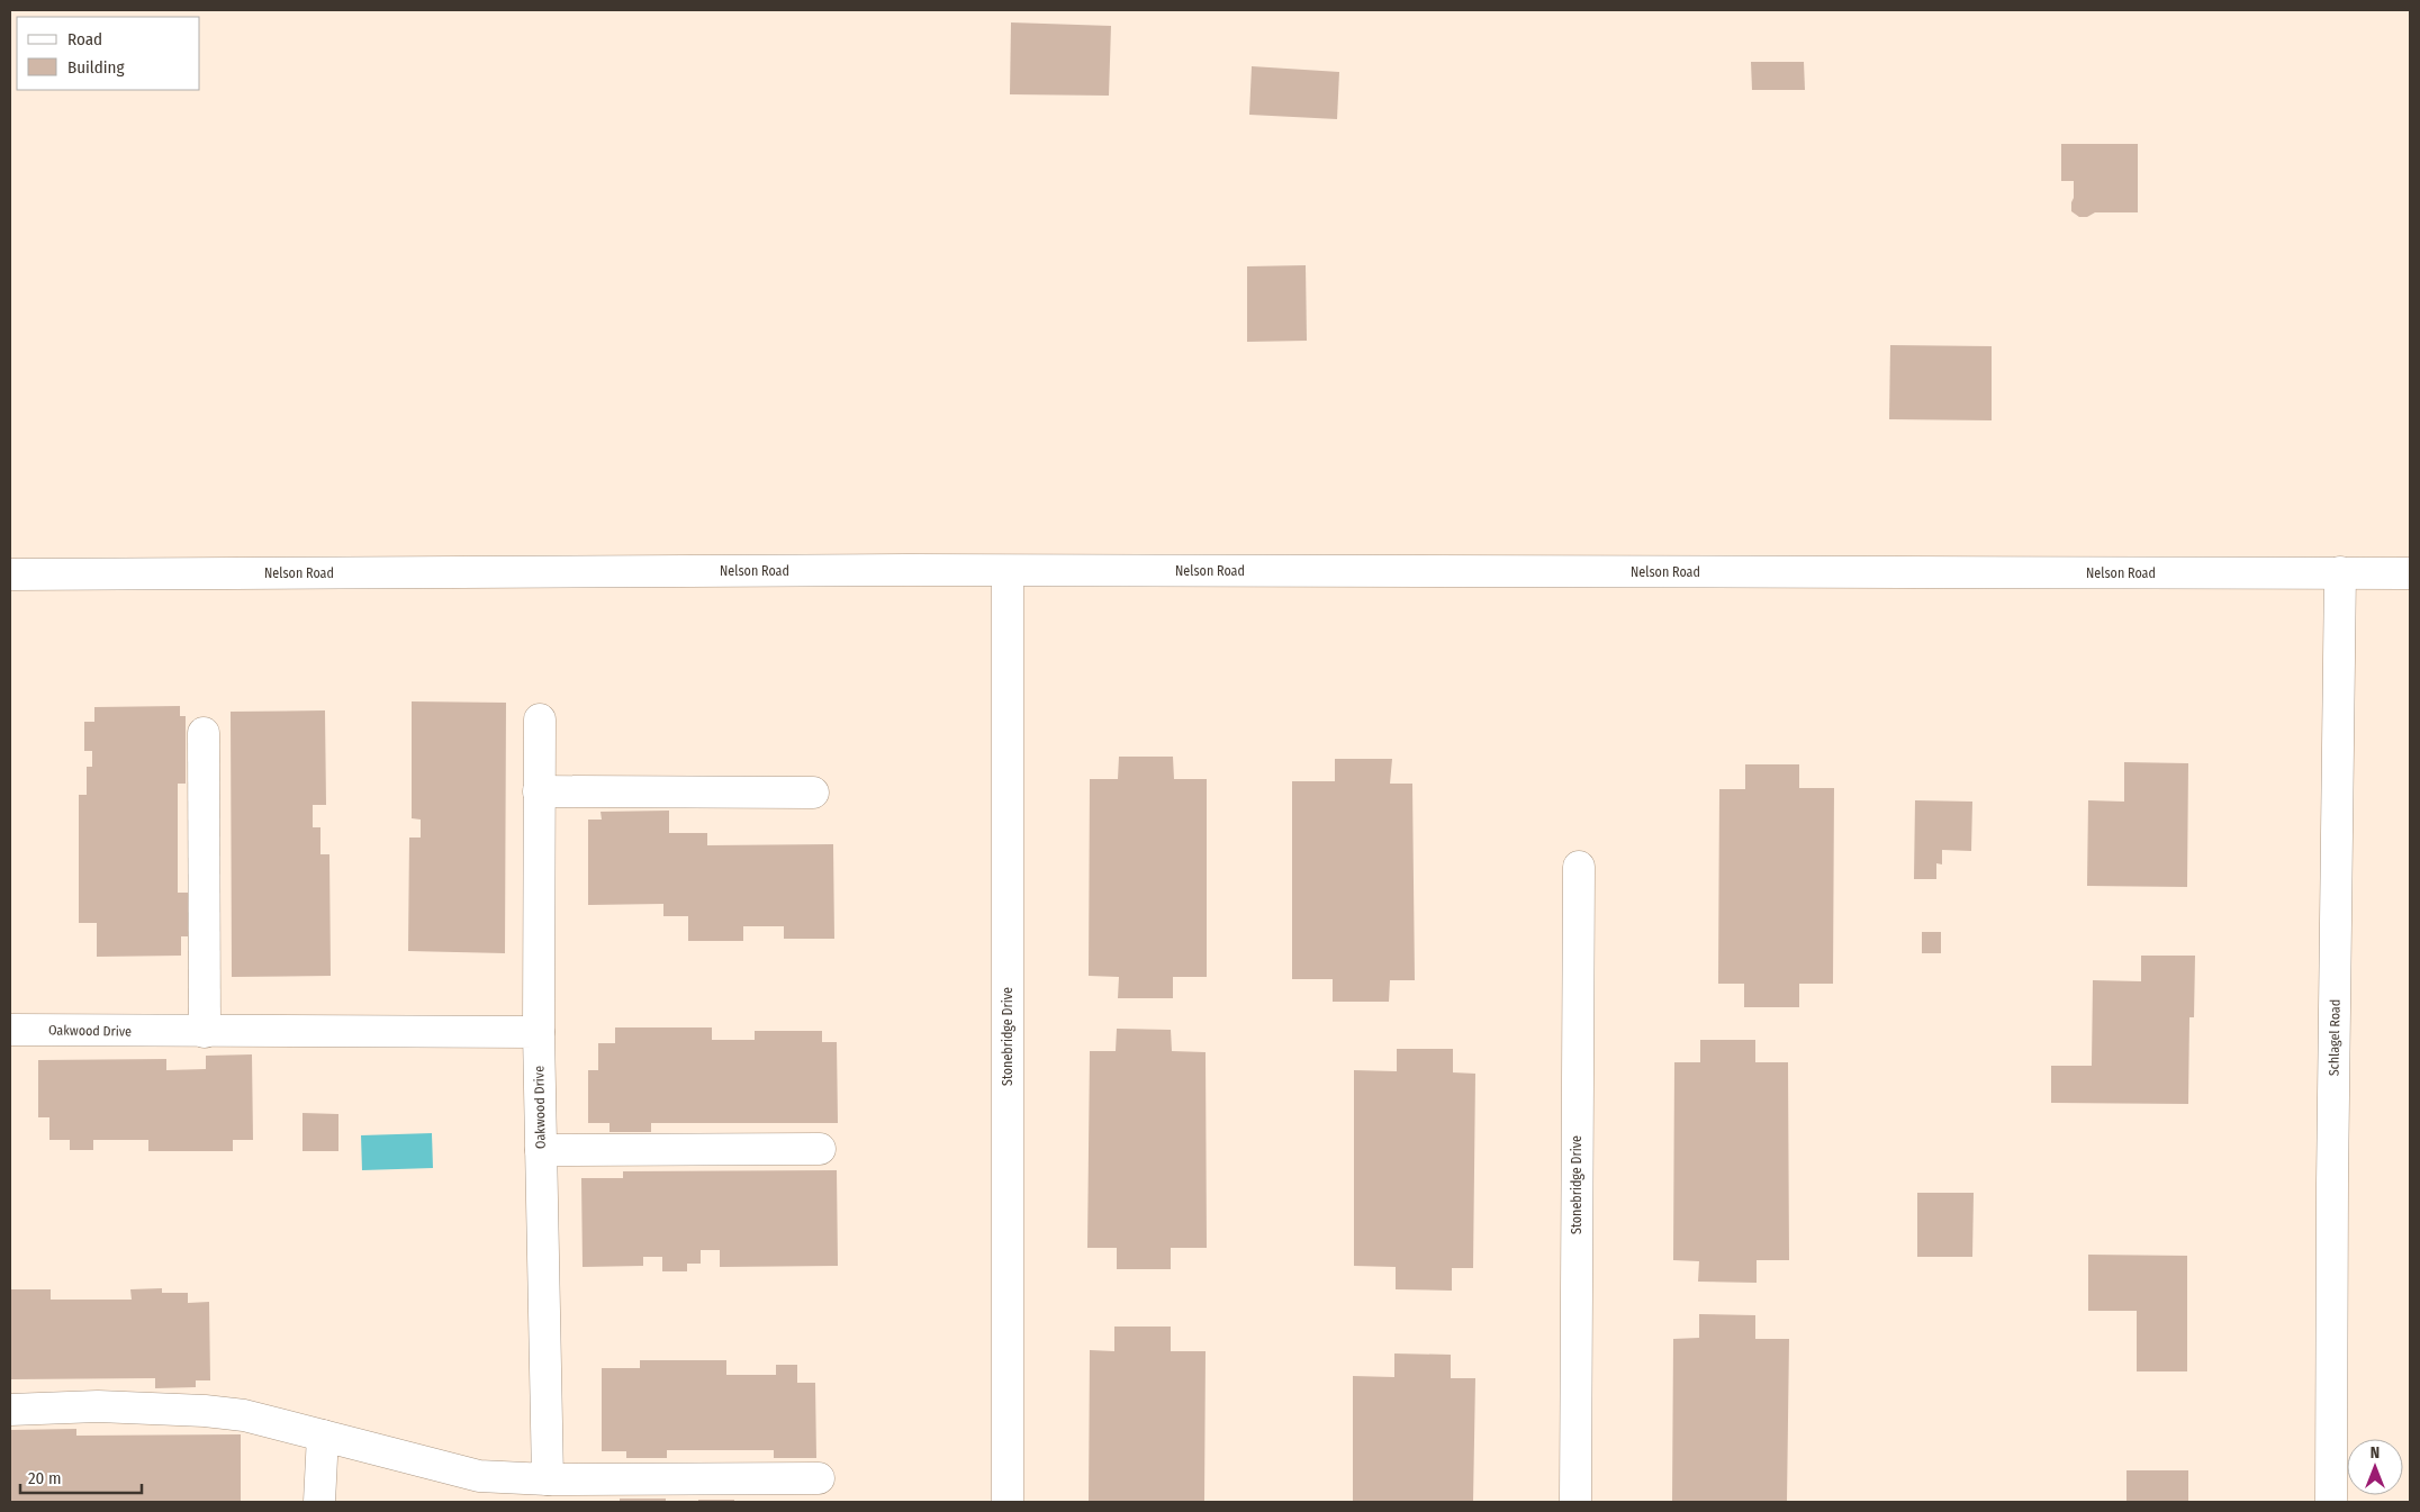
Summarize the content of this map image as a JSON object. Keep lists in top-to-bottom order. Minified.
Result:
{"streets":{"street":["Nelson Road","Oakwood Drive","Stonebridge Drive","Schlagel Road"]},"crossings":[["Nelson Road","Stonebridge Drive"],["Nelson Road","Schlagel Road"]],"legend":["Road","Building"],"scale_bar":"20 m","north":"top"}
